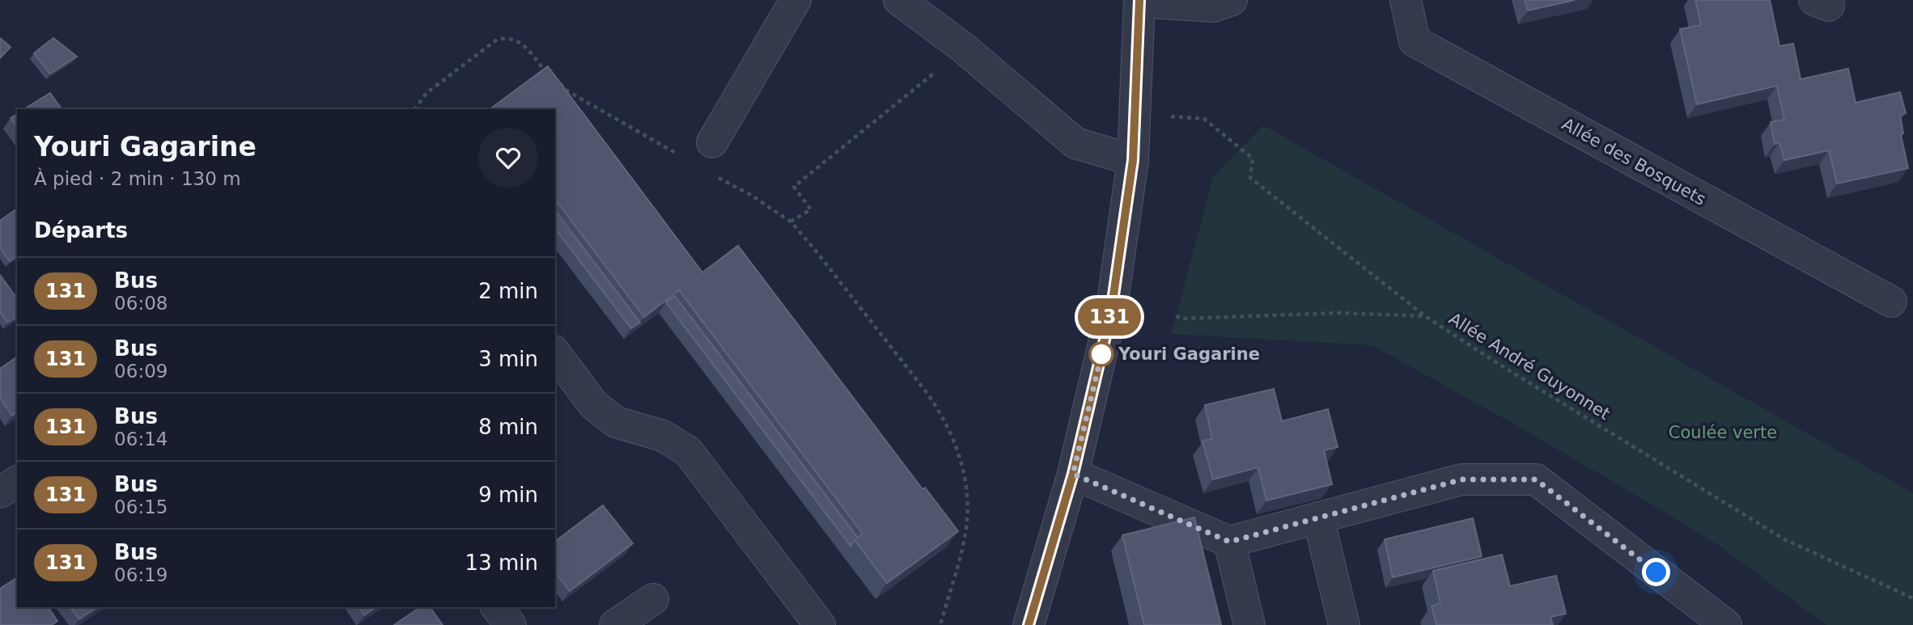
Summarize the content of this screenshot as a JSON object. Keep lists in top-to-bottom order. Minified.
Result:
{"streets":{"street":["Allée des Bosquets"],"path":["Allée André Guyonnet"]},"parks":["Coulée verte"],"places":["Youri Gagarine"],"lines":["bus line 131"],"page":{"on_map":"131","heading":[["Youri Gagarine","À pied · 2 min · 130 m"],"Départs"],"list":[{"mark":"131","name":"Bus","note":"06:08","value":"2 min"},{"mark":"131","name":"Bus","note":"06:09","value":"3 min"},{"mark":"131","name":"Bus","note":"06:14","value":"8 min"},{"mark":"131","name":"Bus","note":"06:15","value":"9 min"},{"mark":"131","name":"Bus","note":"06:19","value":"13 min"}]}}
